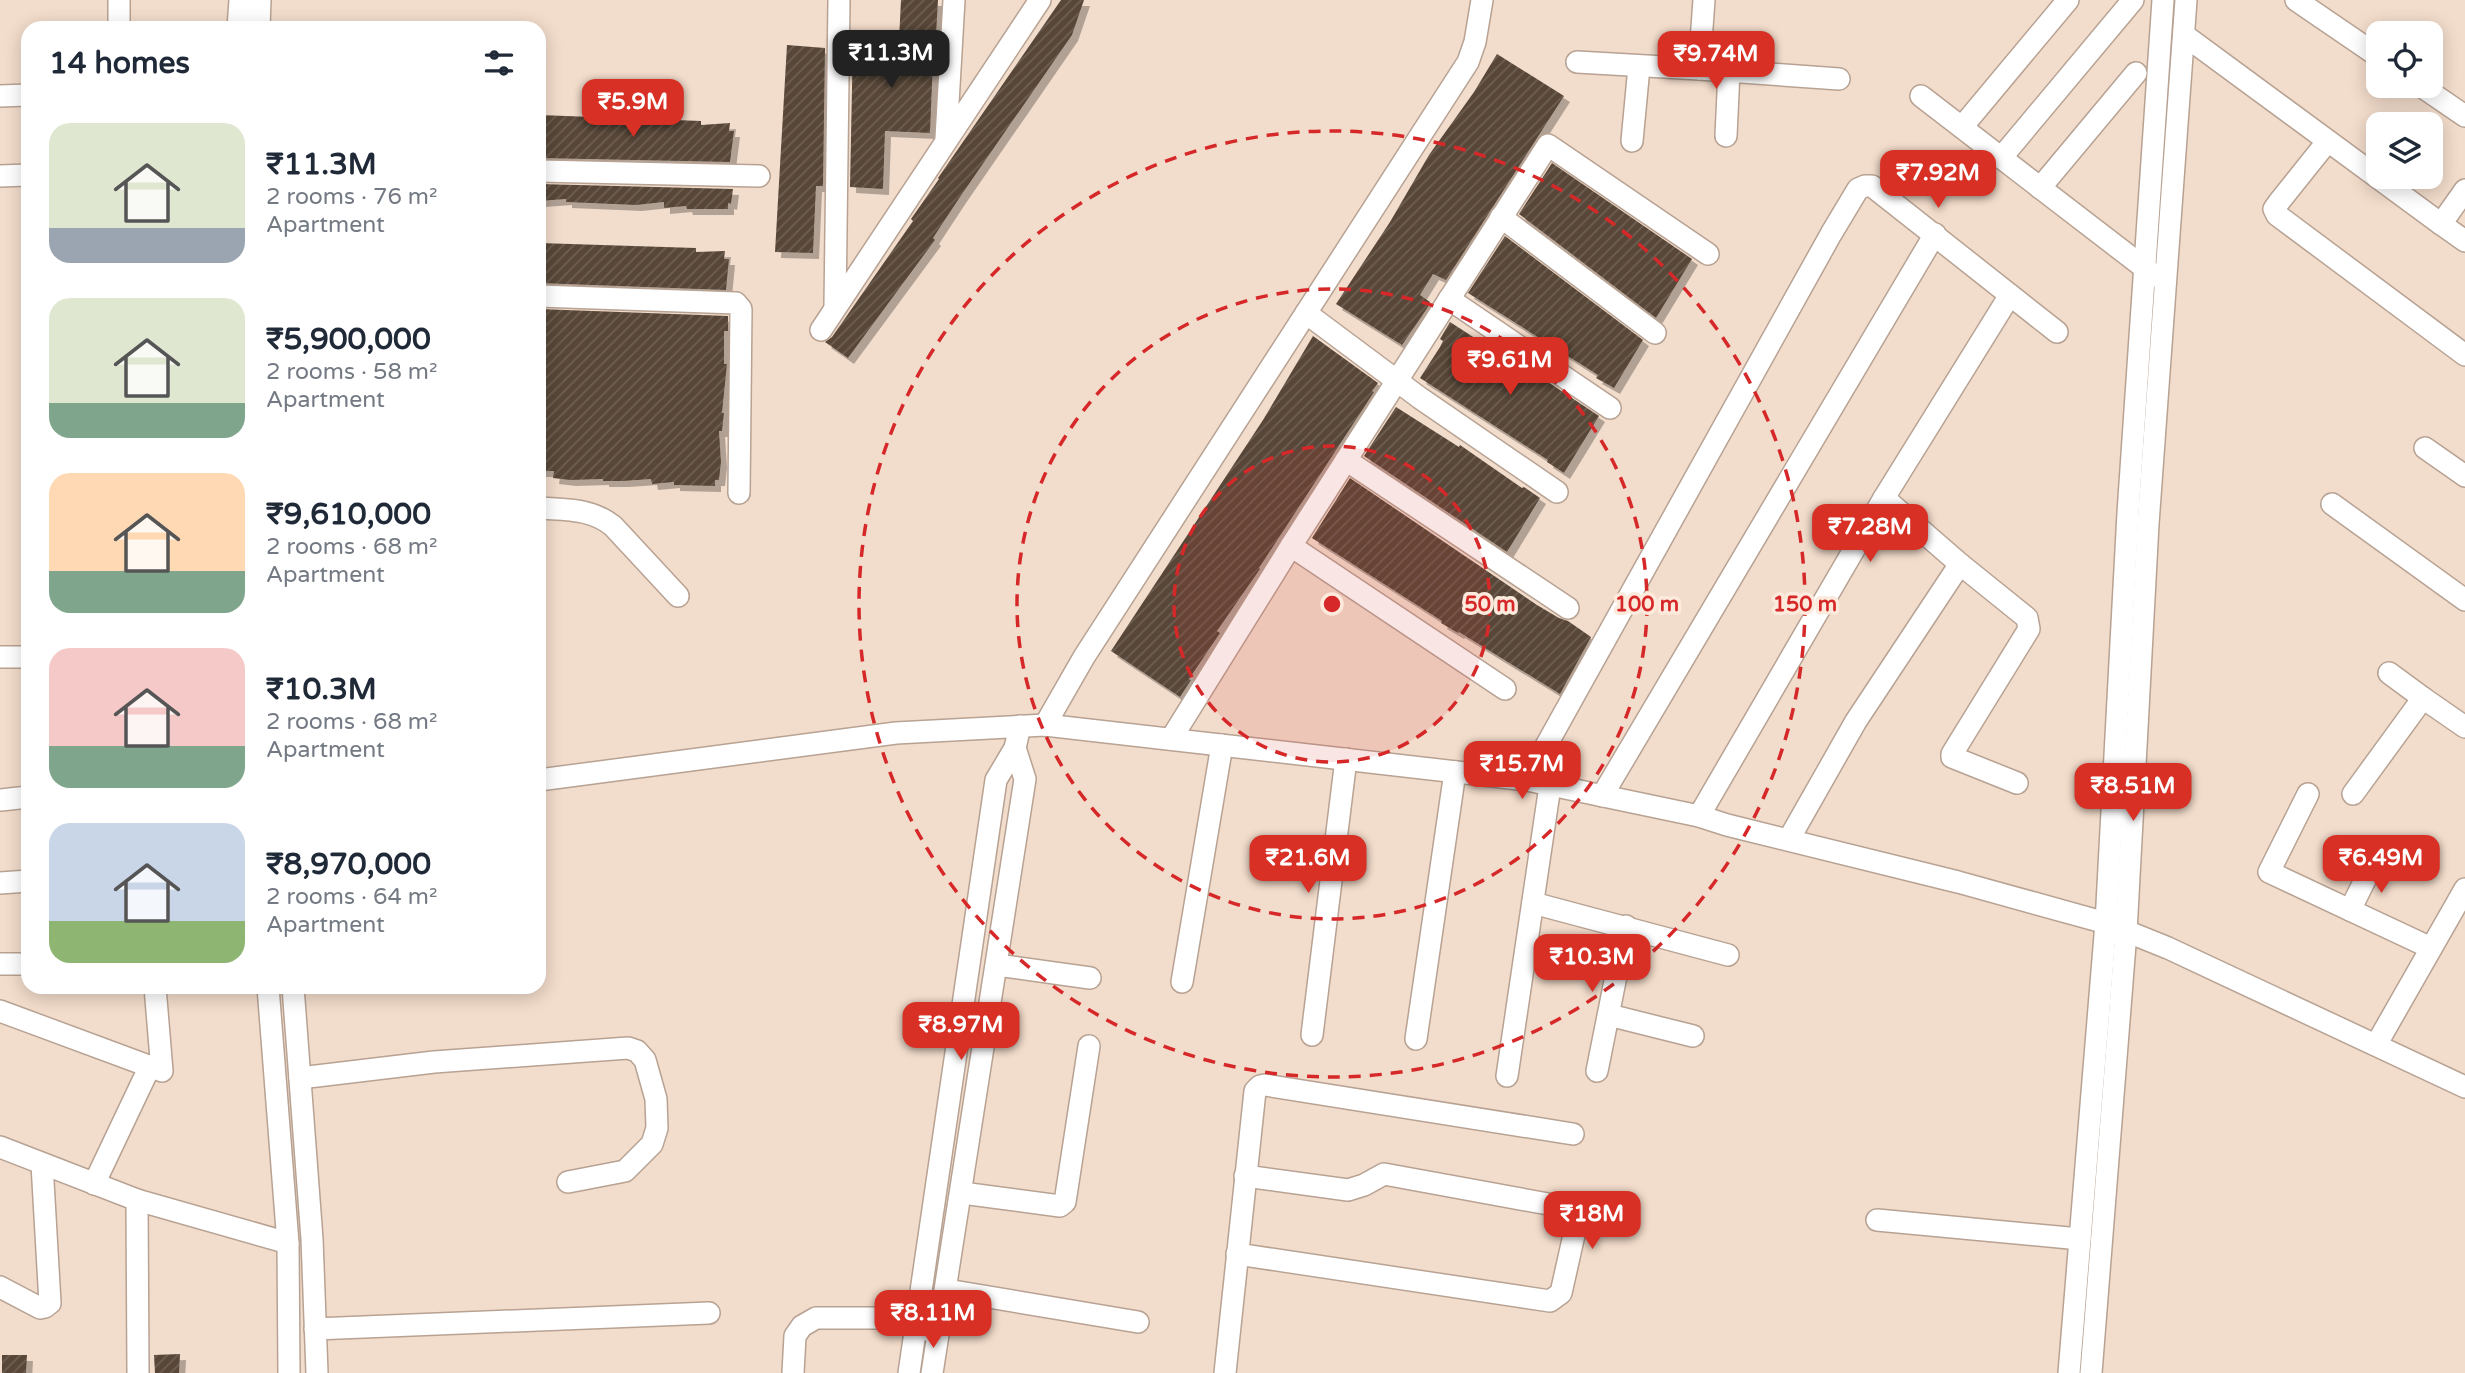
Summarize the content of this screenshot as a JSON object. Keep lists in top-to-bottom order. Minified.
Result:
{"page":{"heading":"14 homes","price":["₹11.3M","₹9.74M","₹5.9M","₹7.92M","₹9.61M","₹7.28M","₹15.7M","₹8.51M","₹21.6M","₹6.49M","₹10.3M","₹8.97M","₹18M","₹8.11M"],"list":[{"name":"₹11.3M","note":"2 rooms · 76 m² · Apartment"},{"name":"₹5,900,000","note":"2 rooms · 58 m² · Apartment"},{"name":"₹9,610,000","note":"2 rooms · 68 m² · Apartment"},{"name":"₹10.3M","note":"2 rooms · 68 m² · Apartment"},{"name":"₹8,970,000","note":"2 rooms · 64 m² · Apartment"}]},"rings":["50 m","100 m","150 m"]}
